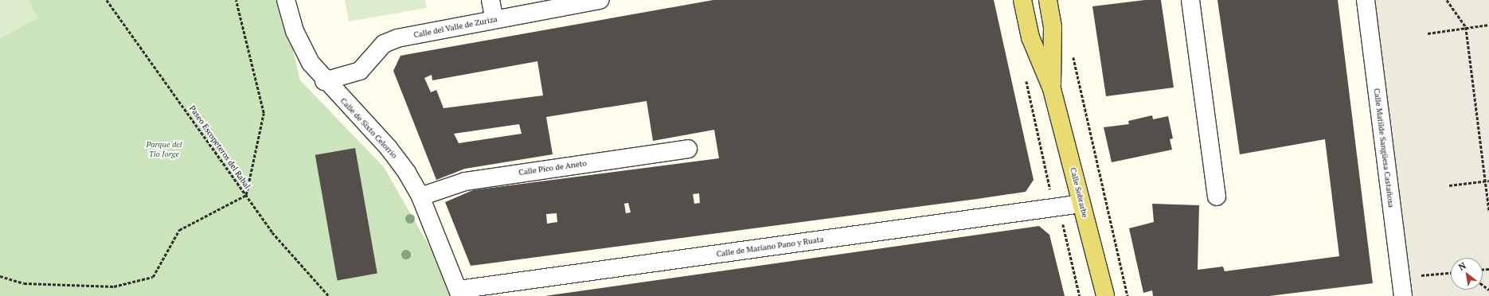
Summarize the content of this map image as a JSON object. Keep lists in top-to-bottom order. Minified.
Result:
{"streets":{"main road":["Calle Sobrarbe"],"street":["Calle del Valle de Zuriza","Calle de Sixto Celorrio","Calle Matilde Sangüesa Castañosa","Calle Pico de Aneto","Calle de Mariano Pano y Ruata"],"path":["Paseo Escopeteros del Rabal"]},"crossings":[["Calle del Valle de Zuriza","Calle de Sixto Celorrio"],["Calle de Sixto Celorrio","Calle Pico de Aneto"],["Calle de Sixto Celorrio","Calle de Mariano Pano y Ruata"],["Calle Sobrarbe","Calle de Mariano Pano y Ruata"]],"parks":["Parque del Tío Jorge"],"north":"top left"}
